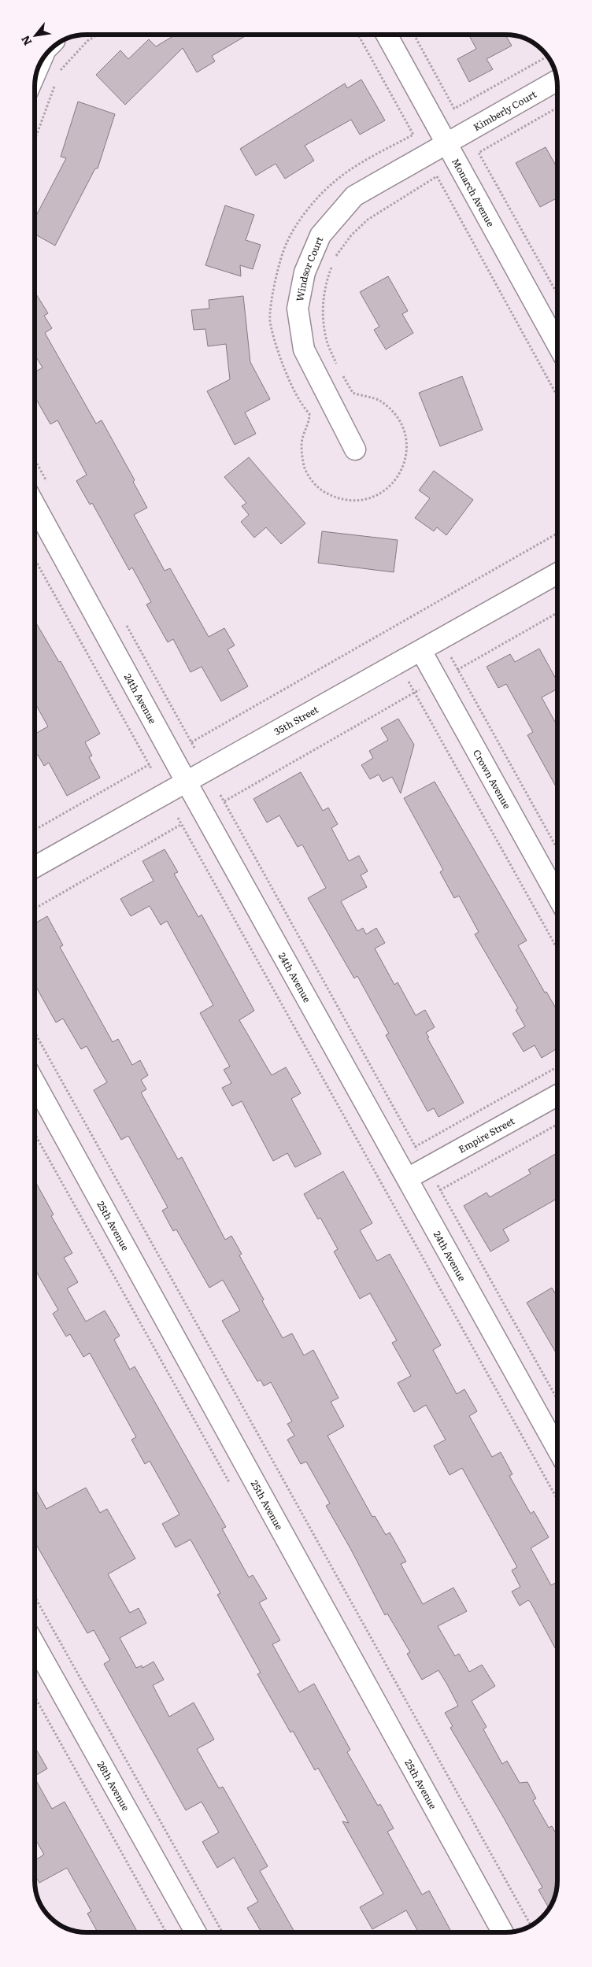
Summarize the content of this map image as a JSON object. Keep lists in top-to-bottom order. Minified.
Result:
{"streets":{"street":["Kimberly Court","Monarch Avenue","Windsor Court","24th Avenue","35th Street","Crown Avenue","Empire Street","25th Avenue","26th Avenue"]},"crossings":[["Kimberly Court","Monarch Avenue"],["Kimberly Court","Windsor Court"],["Monarch Avenue","Windsor Court"],["24th Avenue","35th Street"],["24th Avenue","Empire Street"],["35th Street","Crown Avenue"]],"north":"bottom left"}
